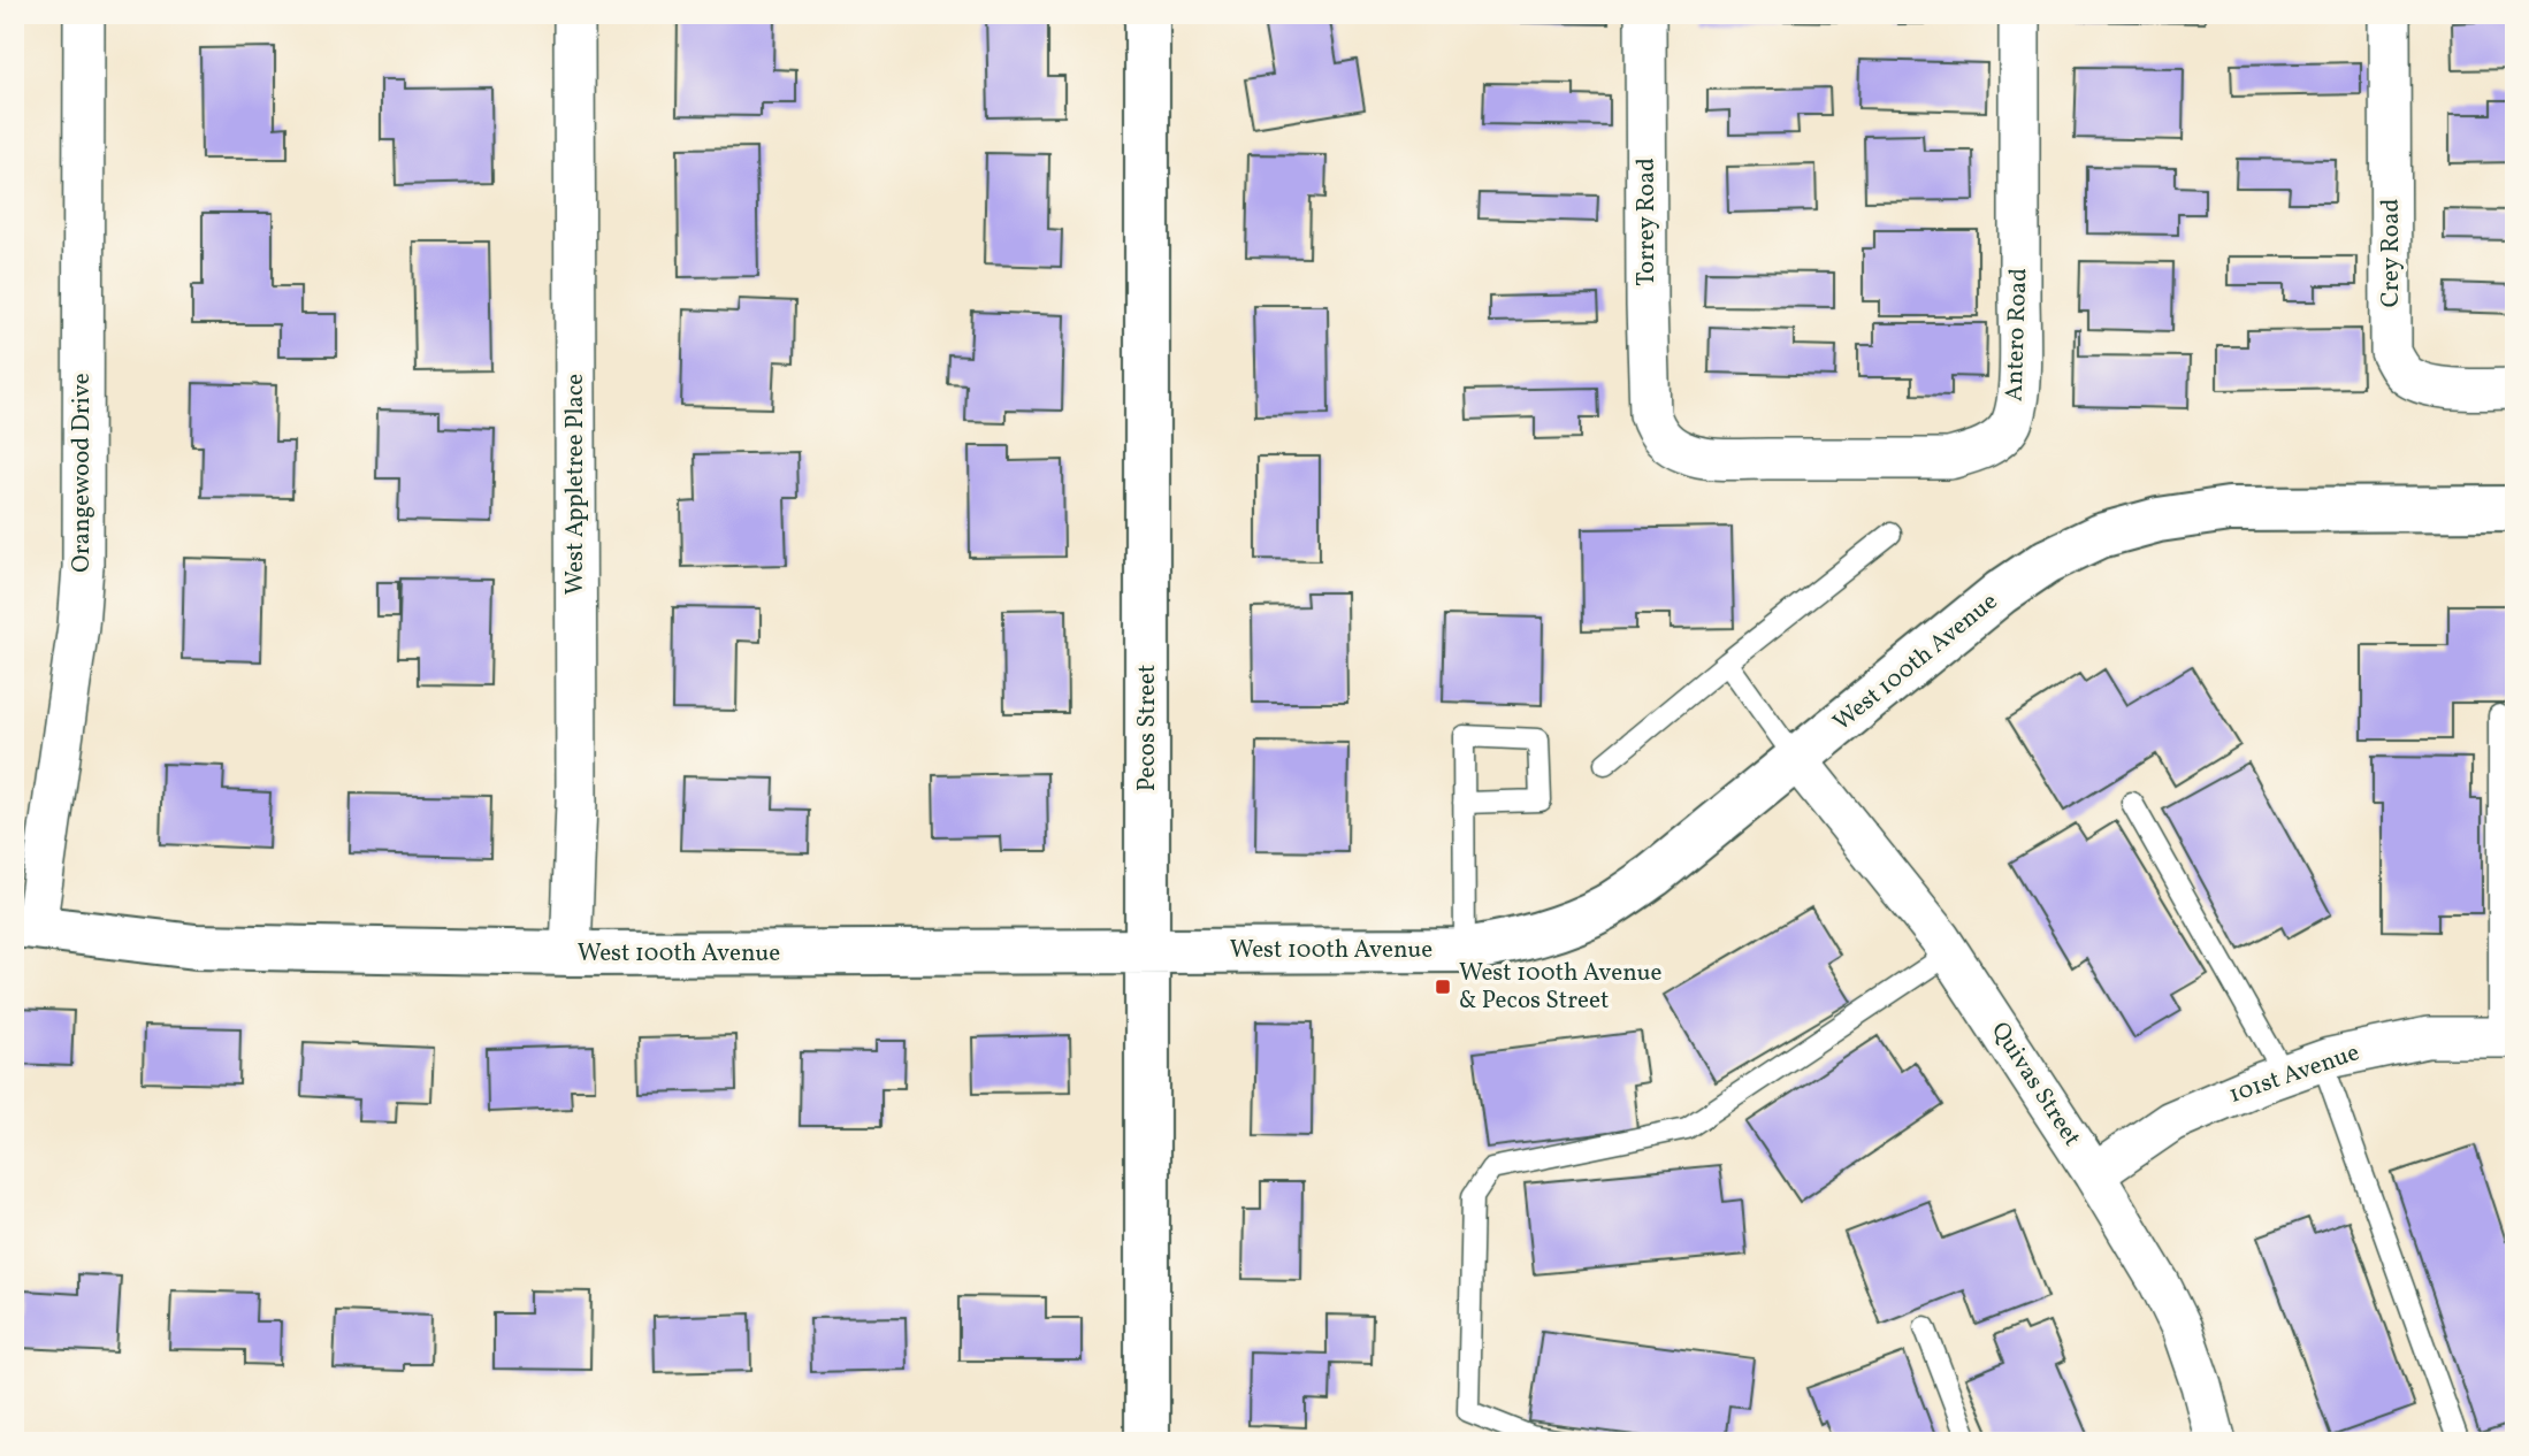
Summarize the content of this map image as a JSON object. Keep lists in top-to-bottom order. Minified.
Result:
{"streets":{"street":["Torrey Road","Crey Road","Antero Road","Orangewood Drive","West Appletree Place","West 100th Avenue","Pecos Street","101st Avenue","Quivas Street"]},"crossings":[["Torrey Road","Antero Road"],["Orangewood Drive","West 100th Avenue"],["West Appletree Place","West 100th Avenue"],["West 100th Avenue","Pecos Street"],["West 100th Avenue","Quivas Street"],["101st Avenue","Quivas Street"]],"places":{"transit":["West 100th Avenue & Pecos Street"]}}
